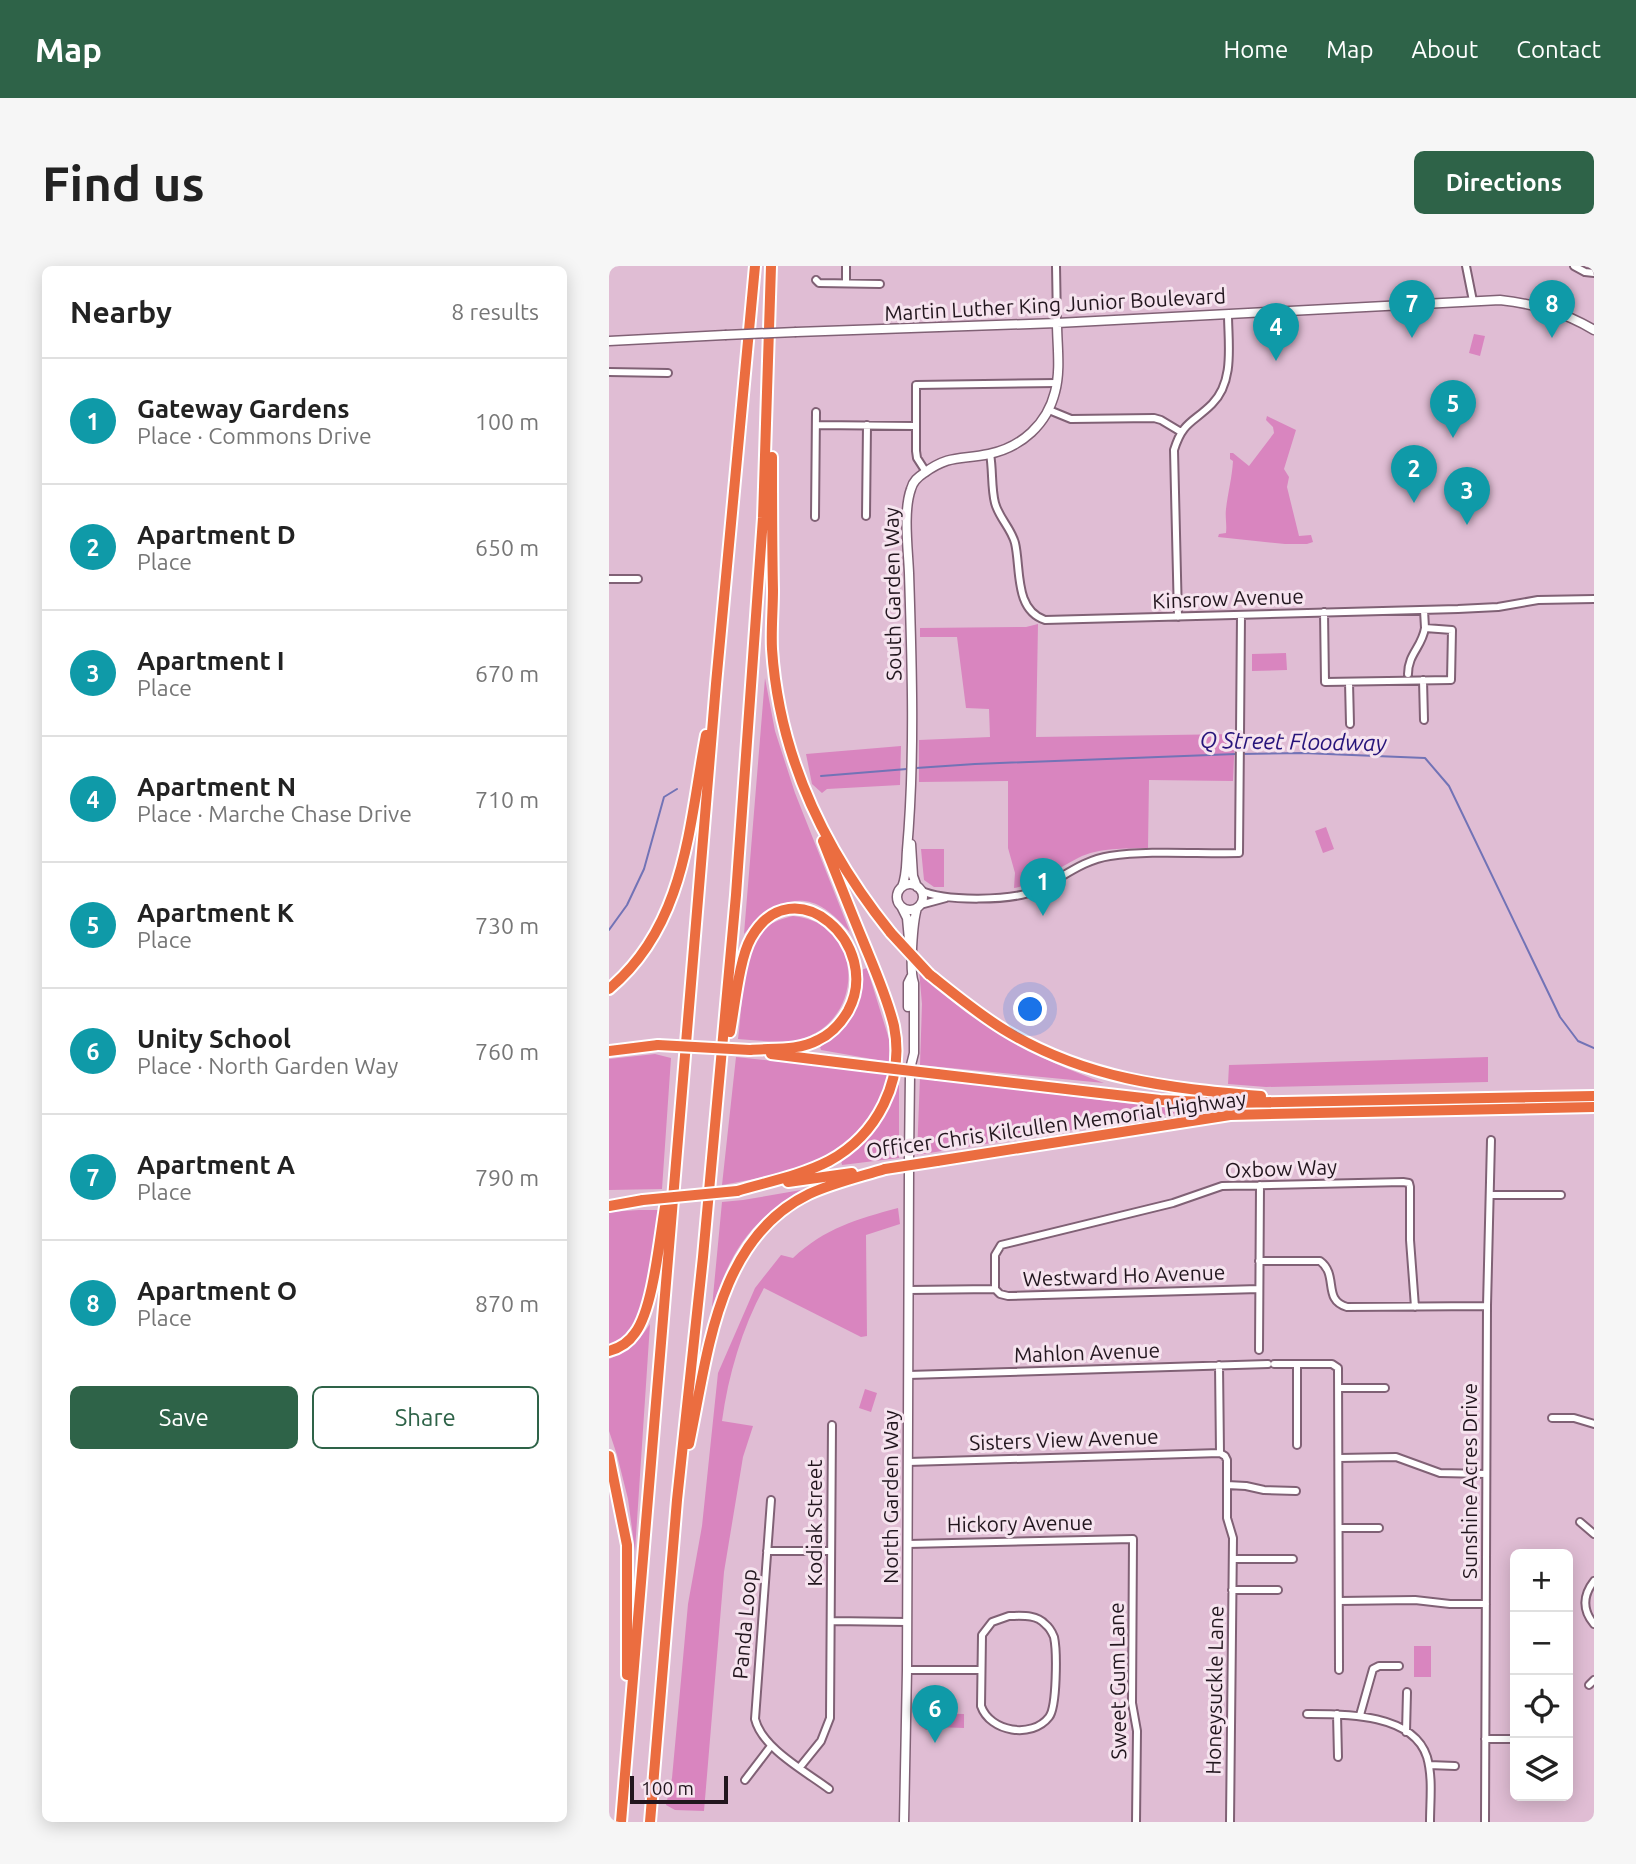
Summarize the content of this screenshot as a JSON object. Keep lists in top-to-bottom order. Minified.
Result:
{"streets":{"highway":["Officer Chris Kilcullen Memorial Highway"],"street":["Martin Luther King Junior Boulevard","South Garden Way","Kinsrow Avenue","Oxbow Way","Westward Ho Avenue","Mahlon Avenue","Sisters View Avenue","Sunshine Acres Drive","North Garden Way","Kodiak Street","Hickory Avenue","Panda Loop","Sweet Gum Lane","Honeysuckle Lane"]},"crossings":[["Oxbow Way","Westward Ho Avenue"],["Westward Ho Avenue","North Garden Way"],["Mahlon Avenue","North Garden Way"],["Mahlon Avenue","Honeysuckle Lane"],["Sisters View Avenue","North Garden Way"],["Sisters View Avenue","Honeysuckle Lane"],["North Garden Way","Hickory Avenue"],["Kodiak Street","Panda Loop"],["Hickory Avenue","Sweet Gum Lane"]],"water":["Q Street Floodway"],"scale_bar":"100 m","page":{"header":"Map","nav":["Home","Map","About","Contact"],"buttons":["Directions",["Save","Share"]],"title":"Find us","heading":["Nearby","8 results"],"pins":["7","8","4","5","2","3","1","6"],"list":[{"mark":"1","name":"Gateway Gardens","note":"Place · Commons Drive","value":"100 m"},{"mark":"2","name":"Apartment D","note":"Place","value":"650 m"},{"mark":"3","name":"Apartment I","note":"Place","value":"670 m"},{"mark":"4","name":"Apartment N","note":"Place · Marche Chase Drive","value":"710 m"},{"mark":"5","name":"Apartment K","note":"Place","value":"730 m"},{"mark":"6","name":"Unity School","note":"Place · North Garden Way","value":"760 m"},{"mark":"7","name":"Apartment A","note":"Place","value":"790 m"},{"mark":"8","name":"Apartment O","note":"Place","value":"870 m"}],"map_buttons":["+","−"],"scale":"100 m"}}
